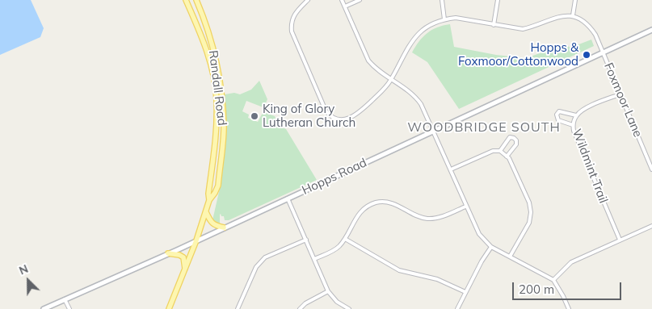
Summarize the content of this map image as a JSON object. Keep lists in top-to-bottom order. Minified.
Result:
{"streets":{"main road":["Randall Road","Hopps Road"],"street":["Foxmoor Lane","Wildmint Trail"]},"crossings":[["Randall Road","Hopps Road"],["Foxmoor Lane","Wildmint Trail"],["Foxmoor Lane","Hopps Road"]],"districts":["WOODBRIDGE SOUTH"],"places":["Hopps & Foxmoor/Cottonwood","King of Glory Lutheran Church"],"scale_bar":"200 m","north":"top left"}
